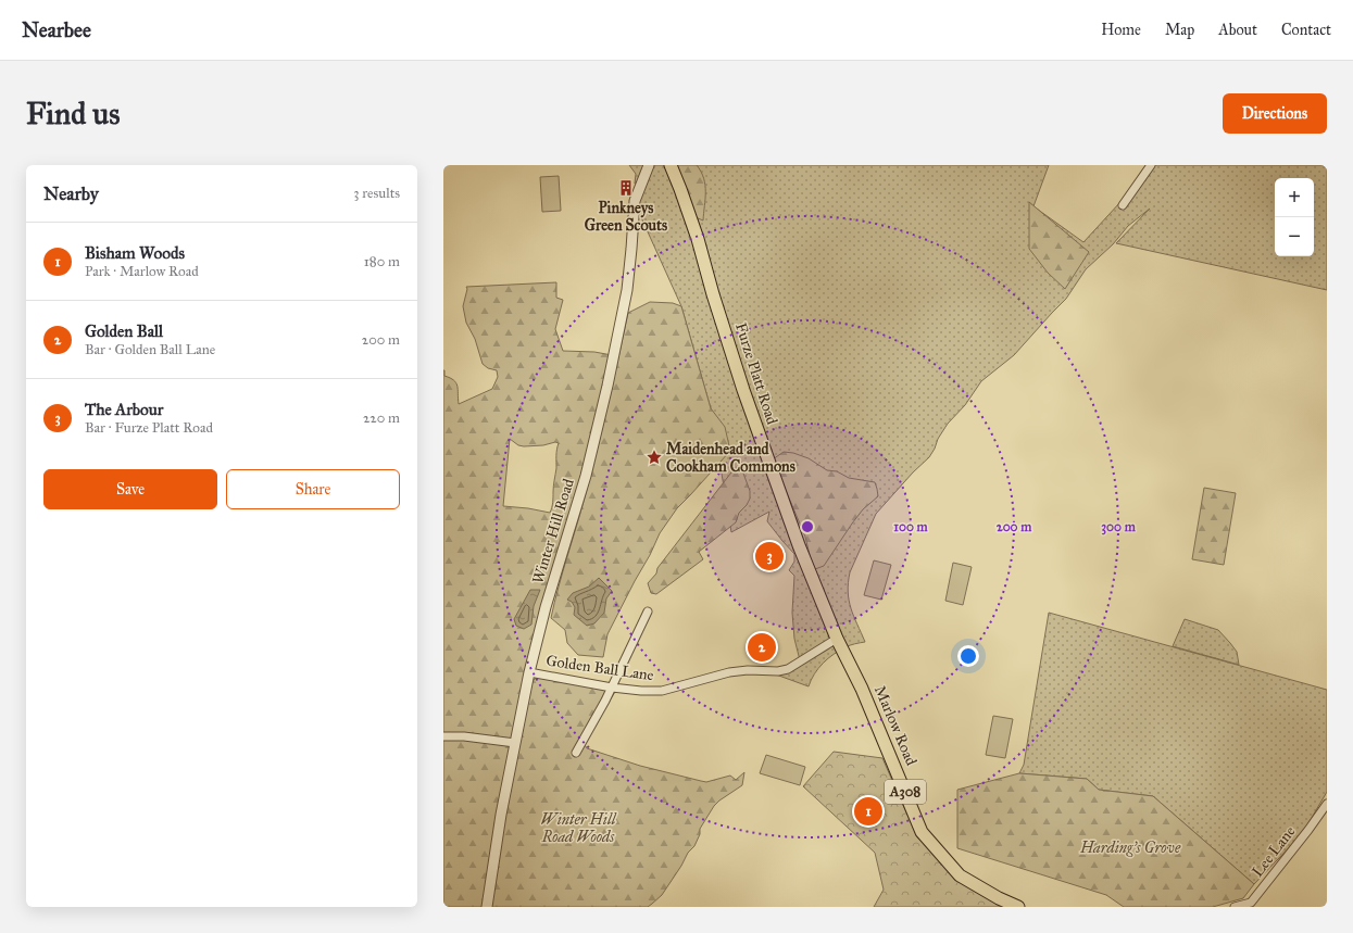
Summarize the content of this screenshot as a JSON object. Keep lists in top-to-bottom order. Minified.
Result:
{"streets":{"main road":["Furze Platt Road","Marlow Road","A308"],"street":["Winter Hill Road","Golden Ball Lane","Lee Lane"]},"crossings":[["Furze Platt Road","Golden Ball Lane"],["Furze Platt Road","Marlow Road"],["Winter Hill Road","Golden Ball Lane"],["Golden Ball Lane","Marlow Road"]],"parks":["Winter Hill Road Woods","Harding's Grove"],"places":{"building":["Pinkneys Green Scouts"],"place":["Maidenhead and Cookham Commons"]},"page":{"header":"Nearbee","nav":["Home","Map","About","Contact"],"buttons":["Directions",["Save","Share"]],"title":"Find us","heading":["Nearby","3 results"],"map_buttons":["+","−"],"list":[{"mark":"1","name":"Bisham Woods","note":"Park · Marlow Road","value":"180 m"},{"mark":"2","name":"Golden Ball","note":"Bar · Golden Ball Lane","value":"200 m"},{"mark":"3","name":"The Arbour","note":"Bar · Furze Platt Road","value":"220 m"}],"pins":["3","2","1"]},"rings":["100 m","200 m","300 m"]}
